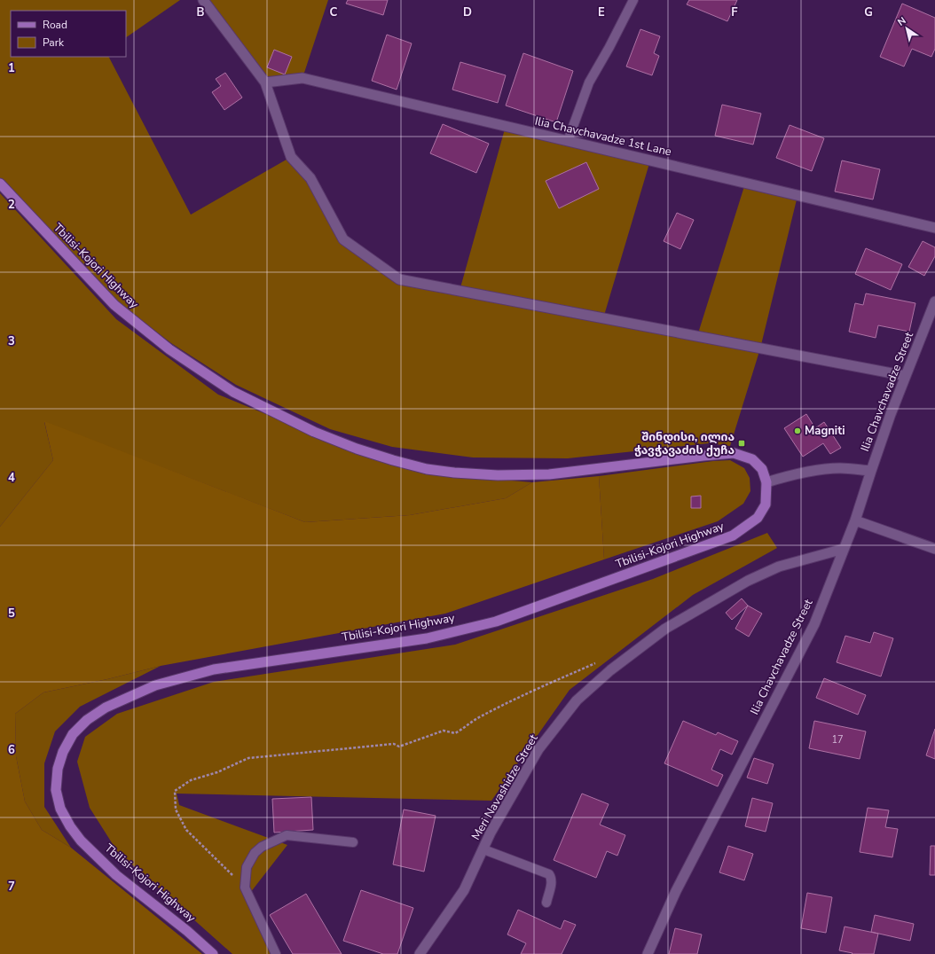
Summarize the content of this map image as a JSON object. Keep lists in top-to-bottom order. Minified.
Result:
{"streets":{"main road":["Tbilisi-Kojori Highway"],"street":["Ilia Chavchavadze 1st Lane","Ilia Chavchavadze Street","Meri Navashidze Street"]},"crossings":[["Ilia Chavchavadze Street","Meri Navashidze Street"]],"places":{"other":["Magniti"],"transit":["შინდისი, ილია ჭავჭავაძის ქუჩა"]},"house_numbers":["17"],"legend":["Road","Park"],"north":"top left","grid":{"columns":["B","C","D","E","F","G"],"rows":["1","2","3","4","5","6","7"]}}
